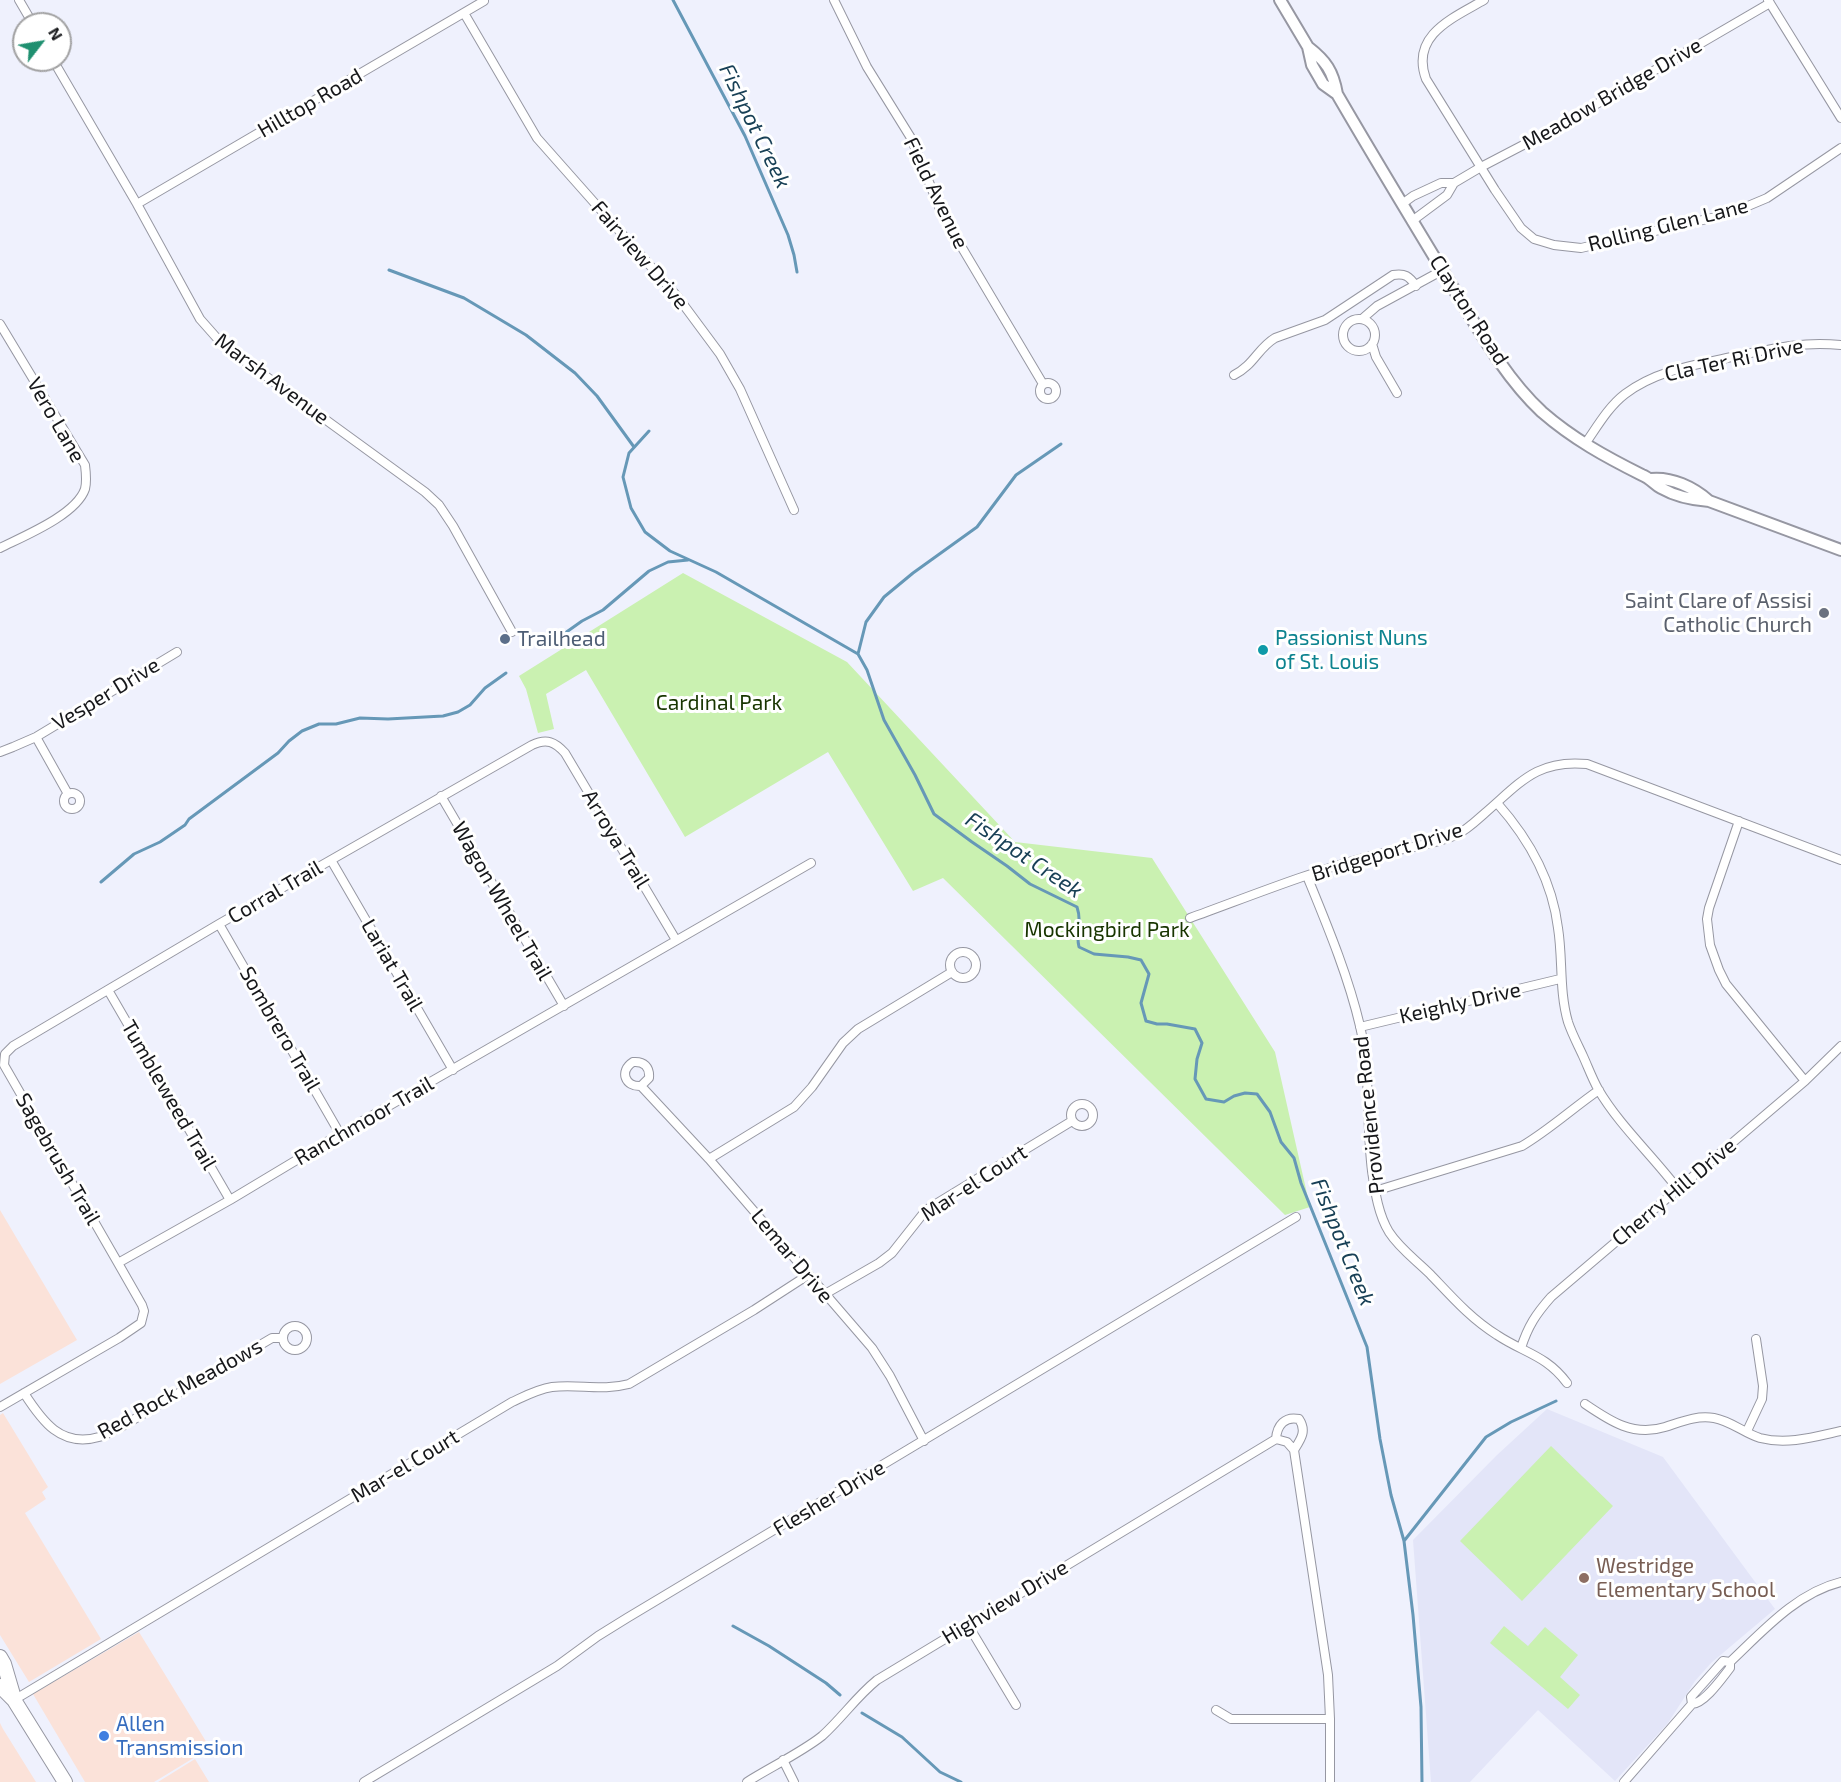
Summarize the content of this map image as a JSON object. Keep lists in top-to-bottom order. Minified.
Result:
{"streets":{"main road":["Clayton Road"],"street":["Meadow Bridge Drive","Hilltop Road","Field Avenue","Rolling Glen Lane","Fairview Drive","Cla Ter Ri Drive","Marsh Avenue","Vero Lane","Vesper Drive","Arroya Trail","Bridgeport Drive","Corral Trail","Wagon Wheel Trail","Lariat Trail","Keighly Drive","Sombrero Trail","Tumbleweed Trail","Providence Road","Ranchmoor Trail","Sagebrush Trail","Mar-el Court","Cherry Hill Drive","Lemar Drive","Red Rock Meadows","Flesher Drive","Highview Drive"]},"crossings":[["Meadow Bridge Drive","Rolling Glen Lane"],["Meadow Bridge Drive","Clayton Road"],["Hilltop Road","Fairview Drive"],["Hilltop Road","Marsh Avenue"],["Clayton Road","Cla Ter Ri Drive"],["Arroya Trail","Corral Trail"],["Arroya Trail","Ranchmoor Trail"],["Bridgeport Drive","Providence Road"],["Corral Trail","Wagon Wheel Trail"],["Corral Trail","Lariat Trail"],["Corral Trail","Sombrero Trail"],["Corral Trail","Tumbleweed Trail"],["Corral Trail","Sagebrush Trail"],["Wagon Wheel Trail","Ranchmoor Trail"],["Lariat Trail","Ranchmoor Trail"],["Keighly Drive","Providence Road"],["Sombrero Trail","Ranchmoor Trail"],["Tumbleweed Trail","Ranchmoor Trail"],["Providence Road","Cherry Hill Drive"],["Ranchmoor Trail","Sagebrush Trail"],["Mar-el Court","Lemar Drive"],["Lemar Drive","Flesher Drive"]],"water":["Fishpot Creek"],"parks":["Cardinal Park","Mockingbird Park"],"places":["Saint Clare of Assisi Catholic Church","Trailhead","Passionist Nuns of St. Louis","Westridge Elementary School","Allen Transmission"],"north":"top right"}
